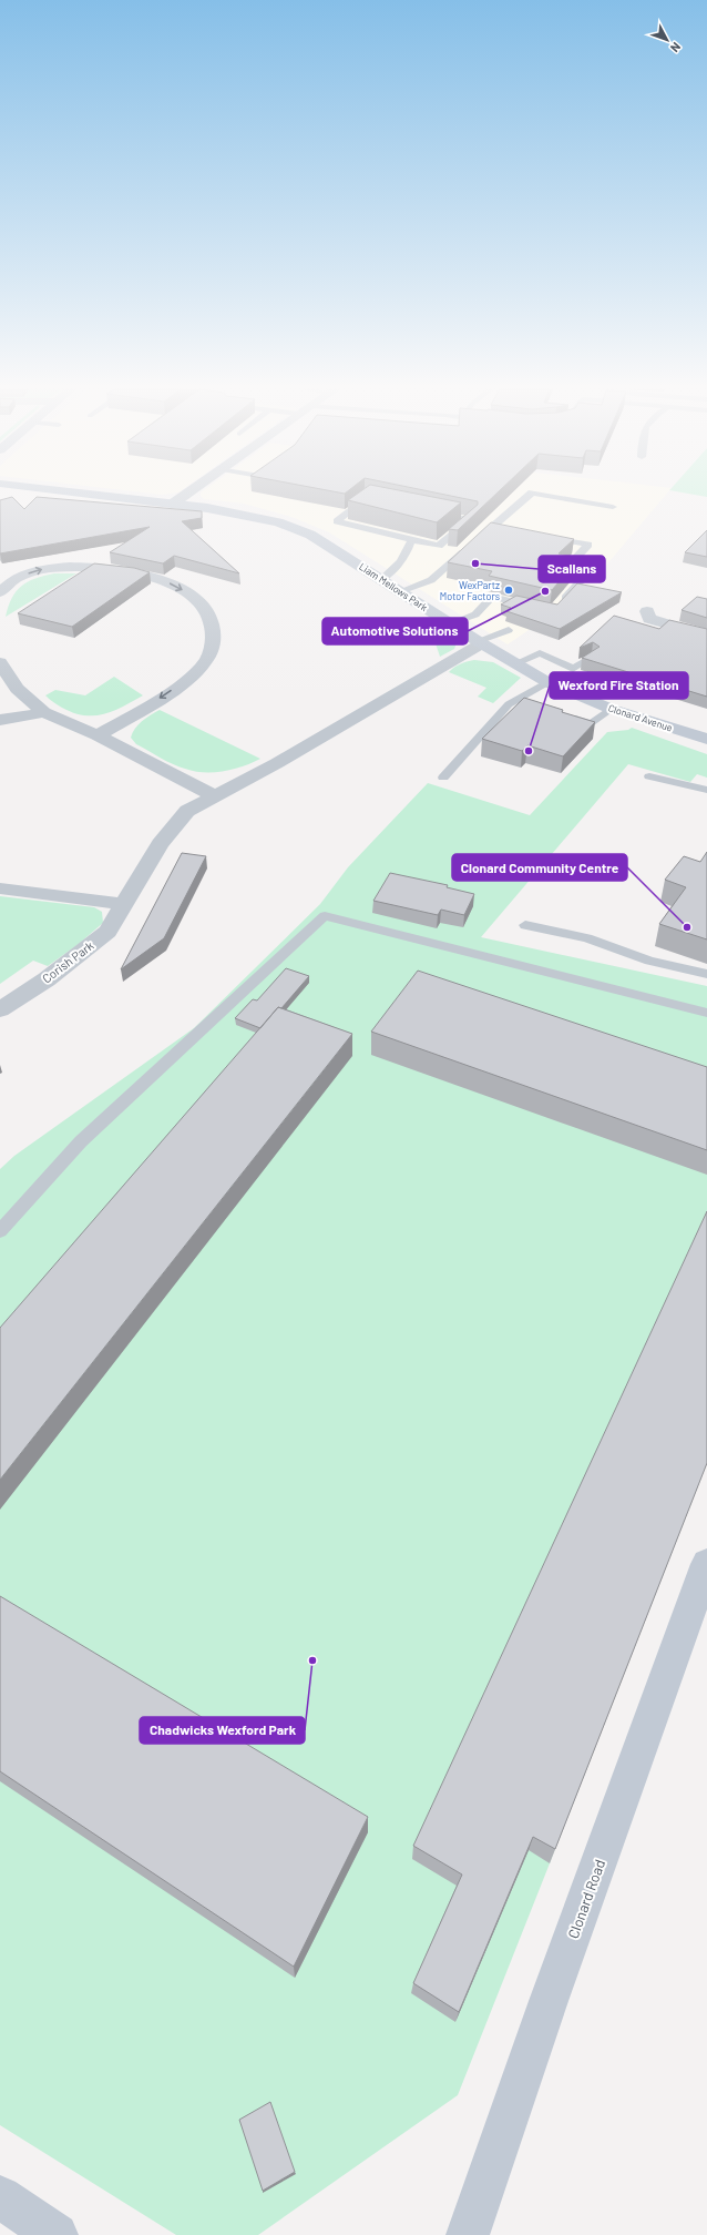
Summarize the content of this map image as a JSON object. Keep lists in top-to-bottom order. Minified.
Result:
{"streets":{"street":["Liam Mellows Park","Clonard Avenue","Corish Park","Clonard Road"]},"crossings":[["Liam Mellows Park","Clonard Avenue"]],"places":["Scallans","WexPartz Motor Factors","Automotive Solutions","Wexford Fire Station","Clonard Community Centre","Chadwicks Wexford Park"],"north":"bottom right"}
